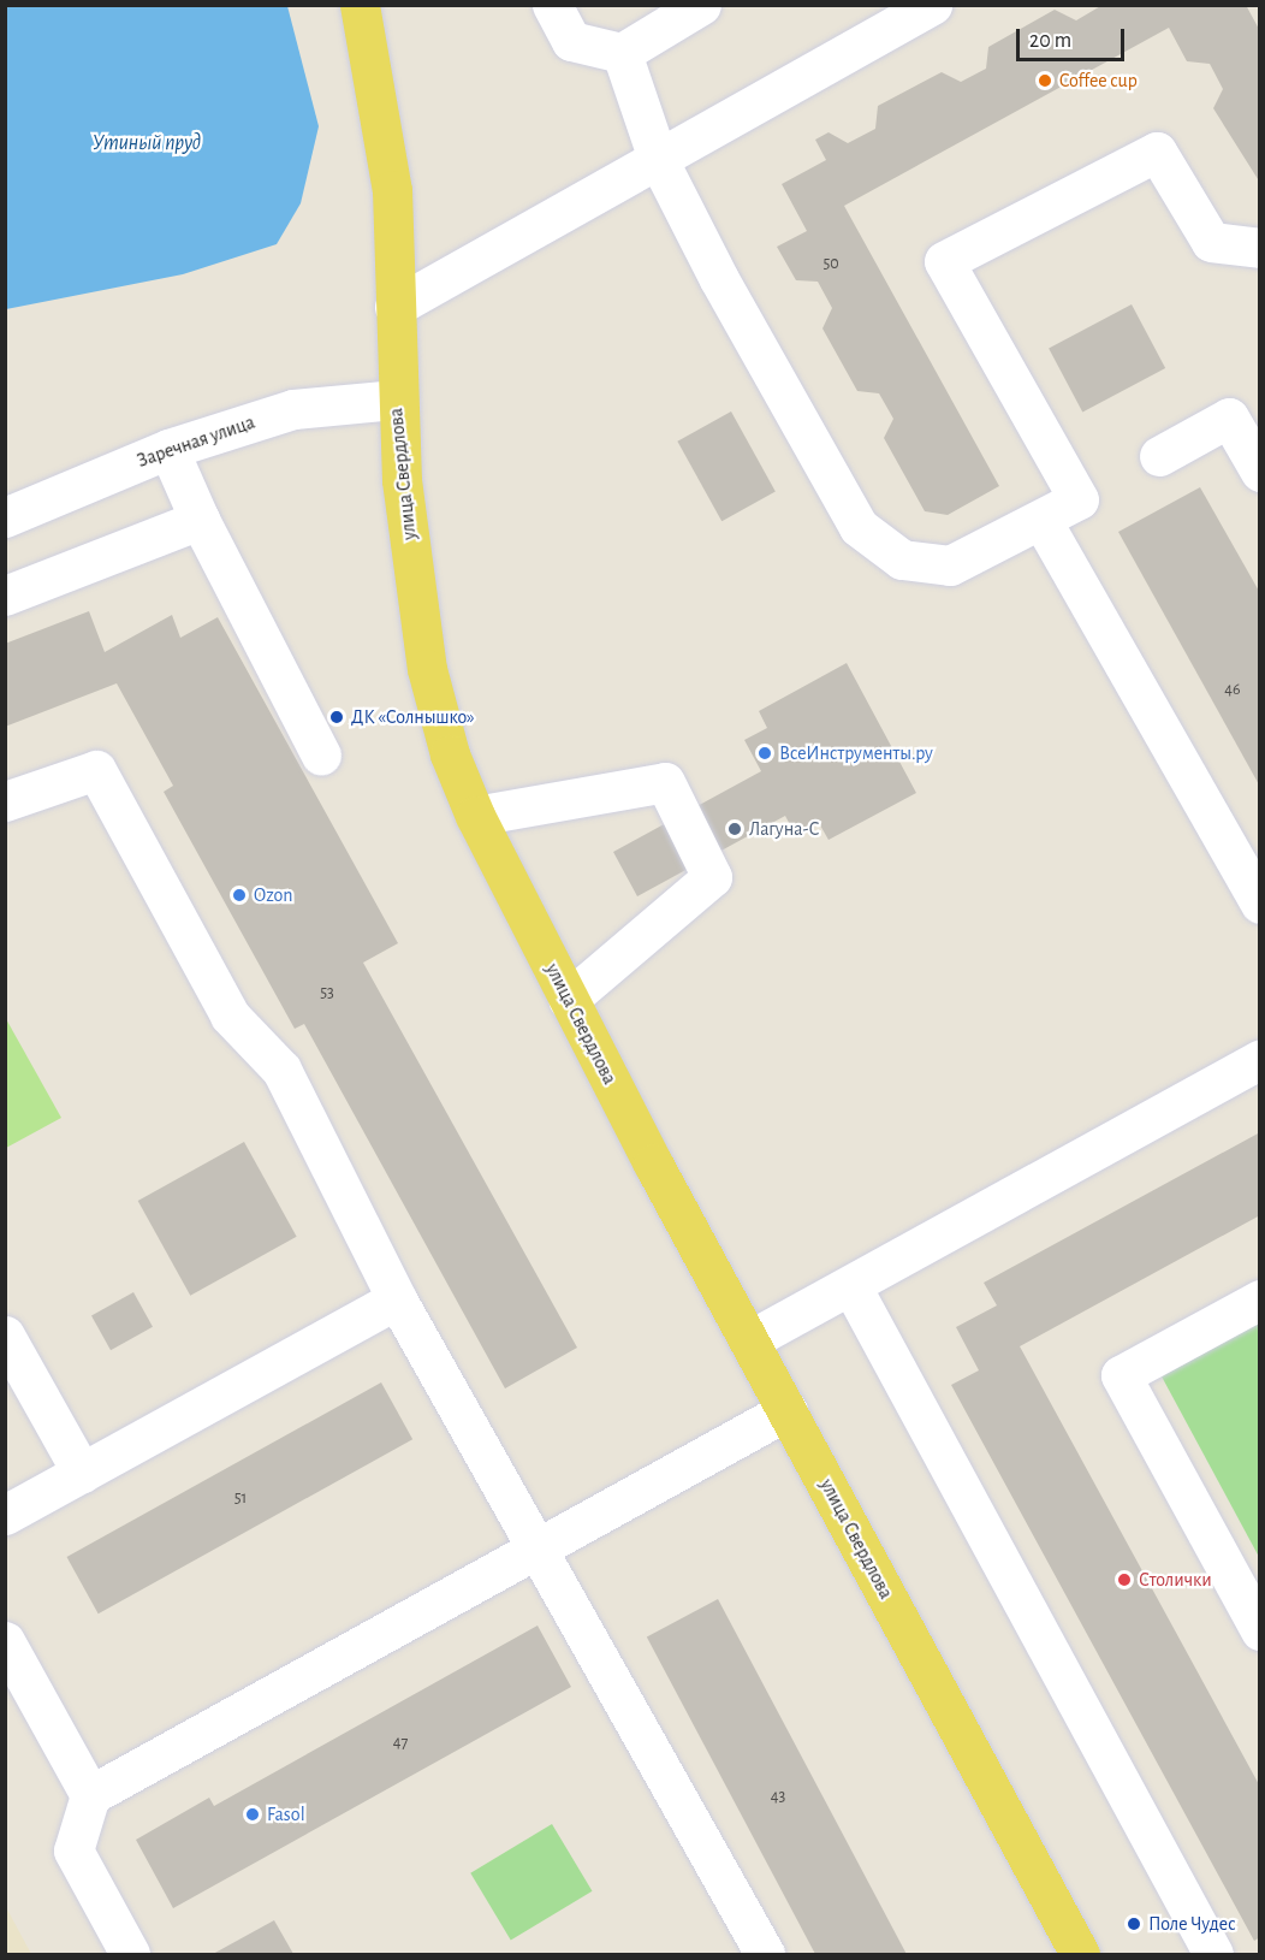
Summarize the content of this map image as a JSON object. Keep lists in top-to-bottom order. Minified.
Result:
{"streets":{"main road":["улица Свердлова"],"street":["Заречная улица"]},"crossings":[["Заречная улица","улица Свердлова"]],"water":["Утиный пруд"],"places":["Coffee cup","ДК «Солнышко»","ВсеИнструменты.ру","Лагуна-С","Ozon","Столички","Fasol","Поле Чудес"],"house_numbers":["50","46","53","51","47","43"],"scale_bar":"20 m"}
